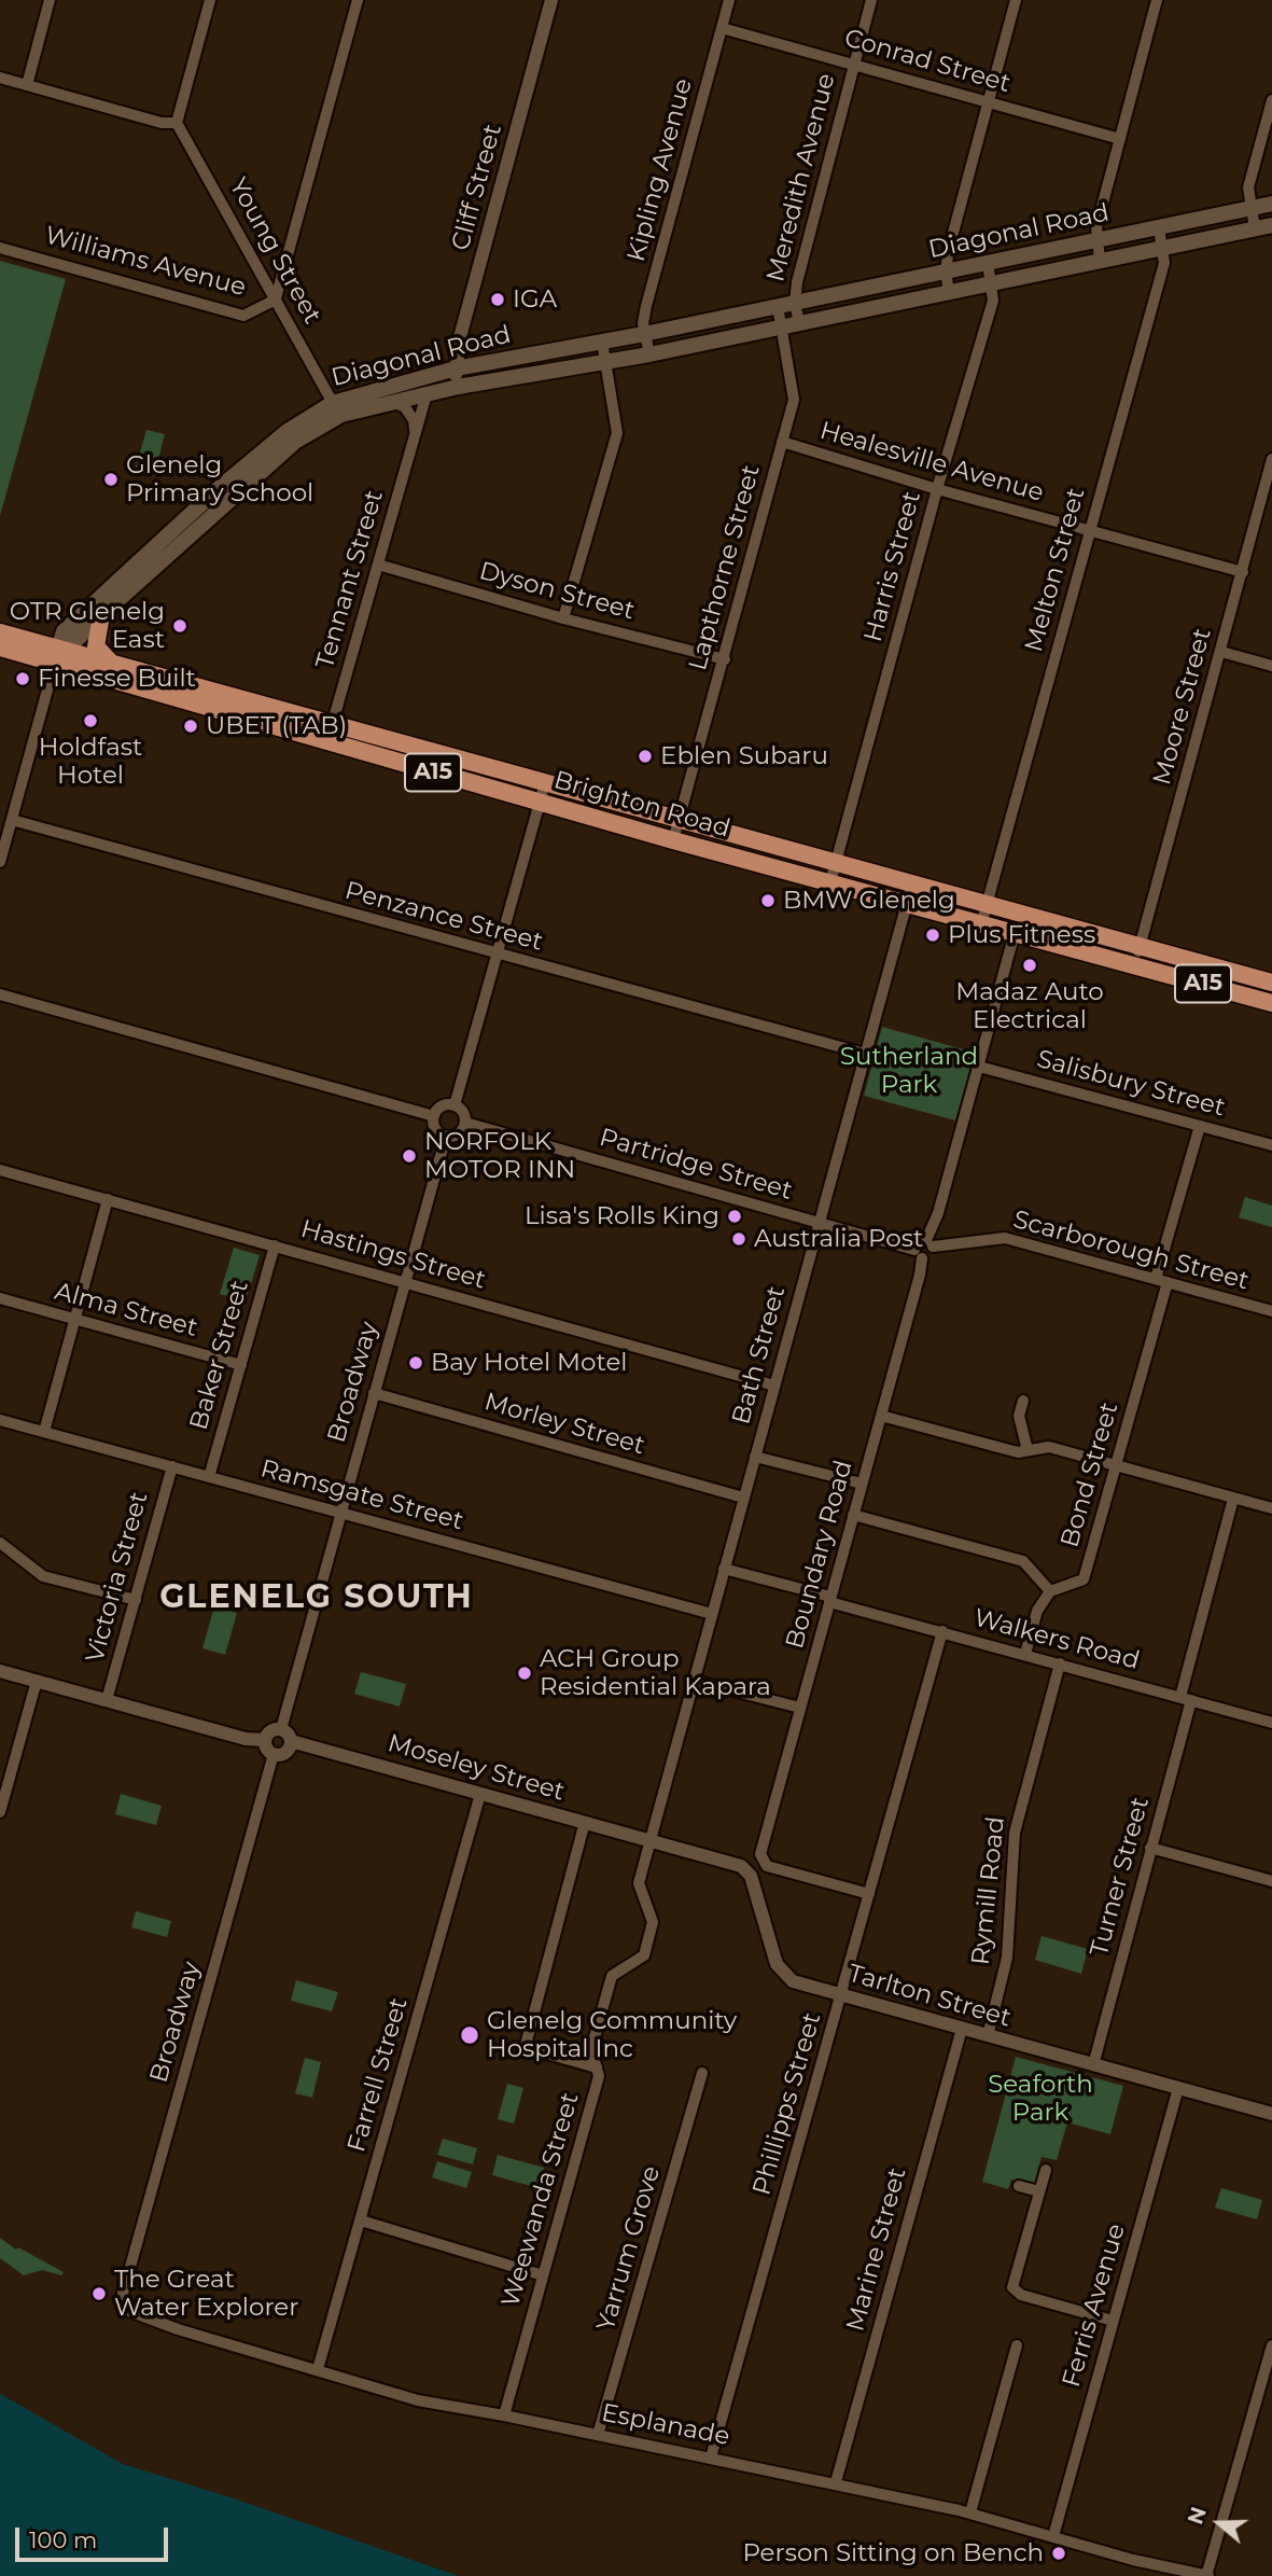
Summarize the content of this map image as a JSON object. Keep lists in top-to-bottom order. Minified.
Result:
{"streets":{"main road":["Diagonal Road","A15","Brighton Road"],"street":["Conrad Street","Kipling Avenue","Meredith Avenue","Cliff Street","Young Street","Williams Avenue","Healesville Avenue","Harris Street","Lapthorne Street","Melton Street","Tennant Street","Dyson Street","Moore Street","Penzance Street","Salisbury Street","Partridge Street","Scarborough Street","Hastings Street","Alma Street","Baker Street","Bath Street","Broadway","Morley Street","Bond Street","Ramsgate Street","Boundary Road","Victoria Street","Walkers Road","Moseley Street","Turner Street","Rymill Road","Tarlton Street","Farrell Street","Phillipps Street","Weewanda Street","Yarrum Grove","Marine Street","Ferris Avenue","Esplanade"]},"crossings":[["Conrad Street","Kipling Avenue"],["Conrad Street","Meredith Avenue"],["Kipling Avenue","Diagonal Road"],["Meredith Avenue","Diagonal Road"],["Cliff Street","Diagonal Road"],["Diagonal Road","Young Street"],["Diagonal Road","Harris Street"],["Diagonal Road","Lapthorne Street"],["Diagonal Road","Melton Street"],["Diagonal Road","Tennant Street"],["Diagonal Road","Brighton Road"],["Young Street","Williams Avenue"],["Healesville Avenue","Harris Street"],["Healesville Avenue","Lapthorne Street"],["Healesville Avenue","Melton Street"],["Healesville Avenue","Moore Street"],["Harris Street","Brighton Road"],["Lapthorne Street","Dyson Street"],["Lapthorne Street","Brighton Road"],["Melton Street","Brighton Road"],["Tennant Street","Dyson Street"],["Tennant Street","Brighton Road"],["Moore Street","Brighton Road"],["Brighton Road","Bath Street"],["Penzance Street","Bath Street"],["Salisbury Street","Bond Street"],["Partridge Street","Bath Street"],["Partridge Street","Broadway"],["Partridge Street","Boundary Road"],["Scarborough Street","Bond Street"],["Hastings Street","Baker Street"],["Hastings Street","Bath Street"],["Hastings Street","Broadway"],["Alma Street","Baker Street"],["Baker Street","Ramsgate Street"],["Bath Street","Morley Street"],["Bath Street","Ramsgate Street"],["Bath Street","Walkers Road"],["Bath Street","Moseley Street"],["Bath Street","Tarlton Street"],["Bath Street","Weewanda Street"],["Broadway","Morley Street"],["Broadway","Ramsgate Street"],["Broadway","Moseley Street"],["Broadway","Esplanade"],["Ramsgate Street","Victoria Street"],["Boundary Road","Walkers Road"],["Boundary Road","Phillipps Street"],["Walkers Road","Turner Street"],["Walkers Road","Rymill Road"],["Walkers Road","Phillipps Street"],["Moseley Street","Tarlton Street"],["Moseley Street","Farrell Street"],["Moseley Street","Weewanda Street"],["Turner Street","Tarlton Street"],["Rymill Road","Tarlton Street"],["Tarlton Street","Phillipps Street"],["Tarlton Street","Weewanda Street"],["Tarlton Street","Marine Street"],["Tarlton Street","Ferris Avenue"],["Farrell Street","Esplanade"],["Phillipps Street","Esplanade"],["Weewanda Street","Esplanade"],["Yarrum Grove","Esplanade"],["Marine Street","Esplanade"],["Ferris Avenue","Esplanade"]],"districts":["GLENELG SOUTH"],"parks":["Sutherland Park","Seaforth Park"],"places":["IGA","Glenelg Primary School","OTR Glenelg East","Finesse Built","Holdfast Hotel","UBET (TAB)","Eblen Subaru","BMW Glenelg","Plus Fitness","Madaz Auto Electrical","NORFOLK MOTOR INN","Lisa's Rolls King","Australia Post","Bay Hotel Motel","ACH Group Residential Kapara","Glenelg Community Hospital Inc","The Great Water Explorer","Person Sitting on Bench"],"scale_bar":"100 m","north":"left"}
